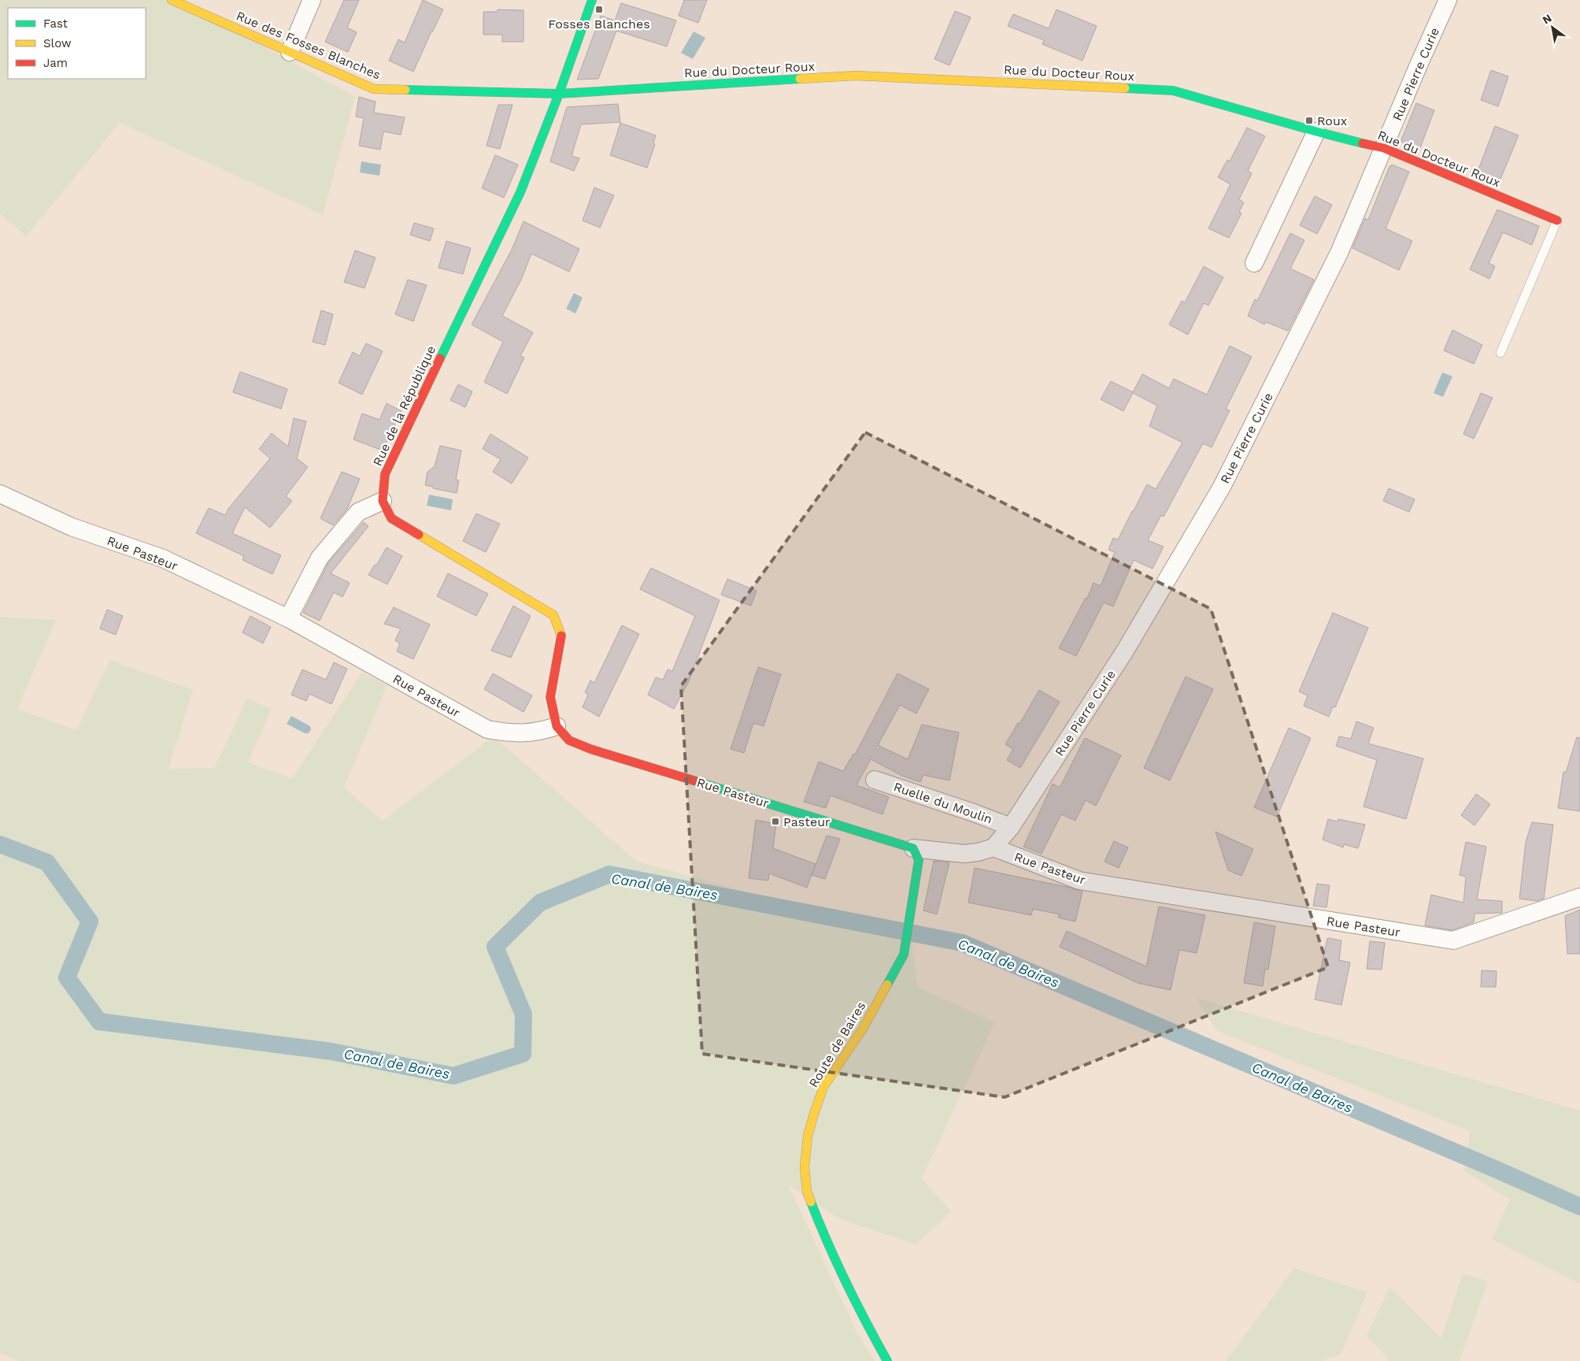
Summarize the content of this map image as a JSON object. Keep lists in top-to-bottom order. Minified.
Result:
{"streets":{"street":["Rue des Fosses Blanches","Rue du Docteur Roux","Rue Pierre Curie","Rue de la République","Rue Pasteur","Ruelle du Moulin","Route de Baires"]},"crossings":[["Rue des Fosses Blanches","Rue du Docteur Roux"],["Rue des Fosses Blanches","Rue de la République"],["Rue du Docteur Roux","Rue Pierre Curie"],["Rue du Docteur Roux","Rue de la République"],["Rue Pierre Curie","Rue Pasteur"],["Rue Pierre Curie","Ruelle du Moulin"],["Rue Pasteur","Route de Baires"]],"water":["Canal de Baires"],"places":{"transit":["Fosses Blanches","Roux","Pasteur"]},"legend":["Fast","Slow","Jam"],"north":"top left"}
